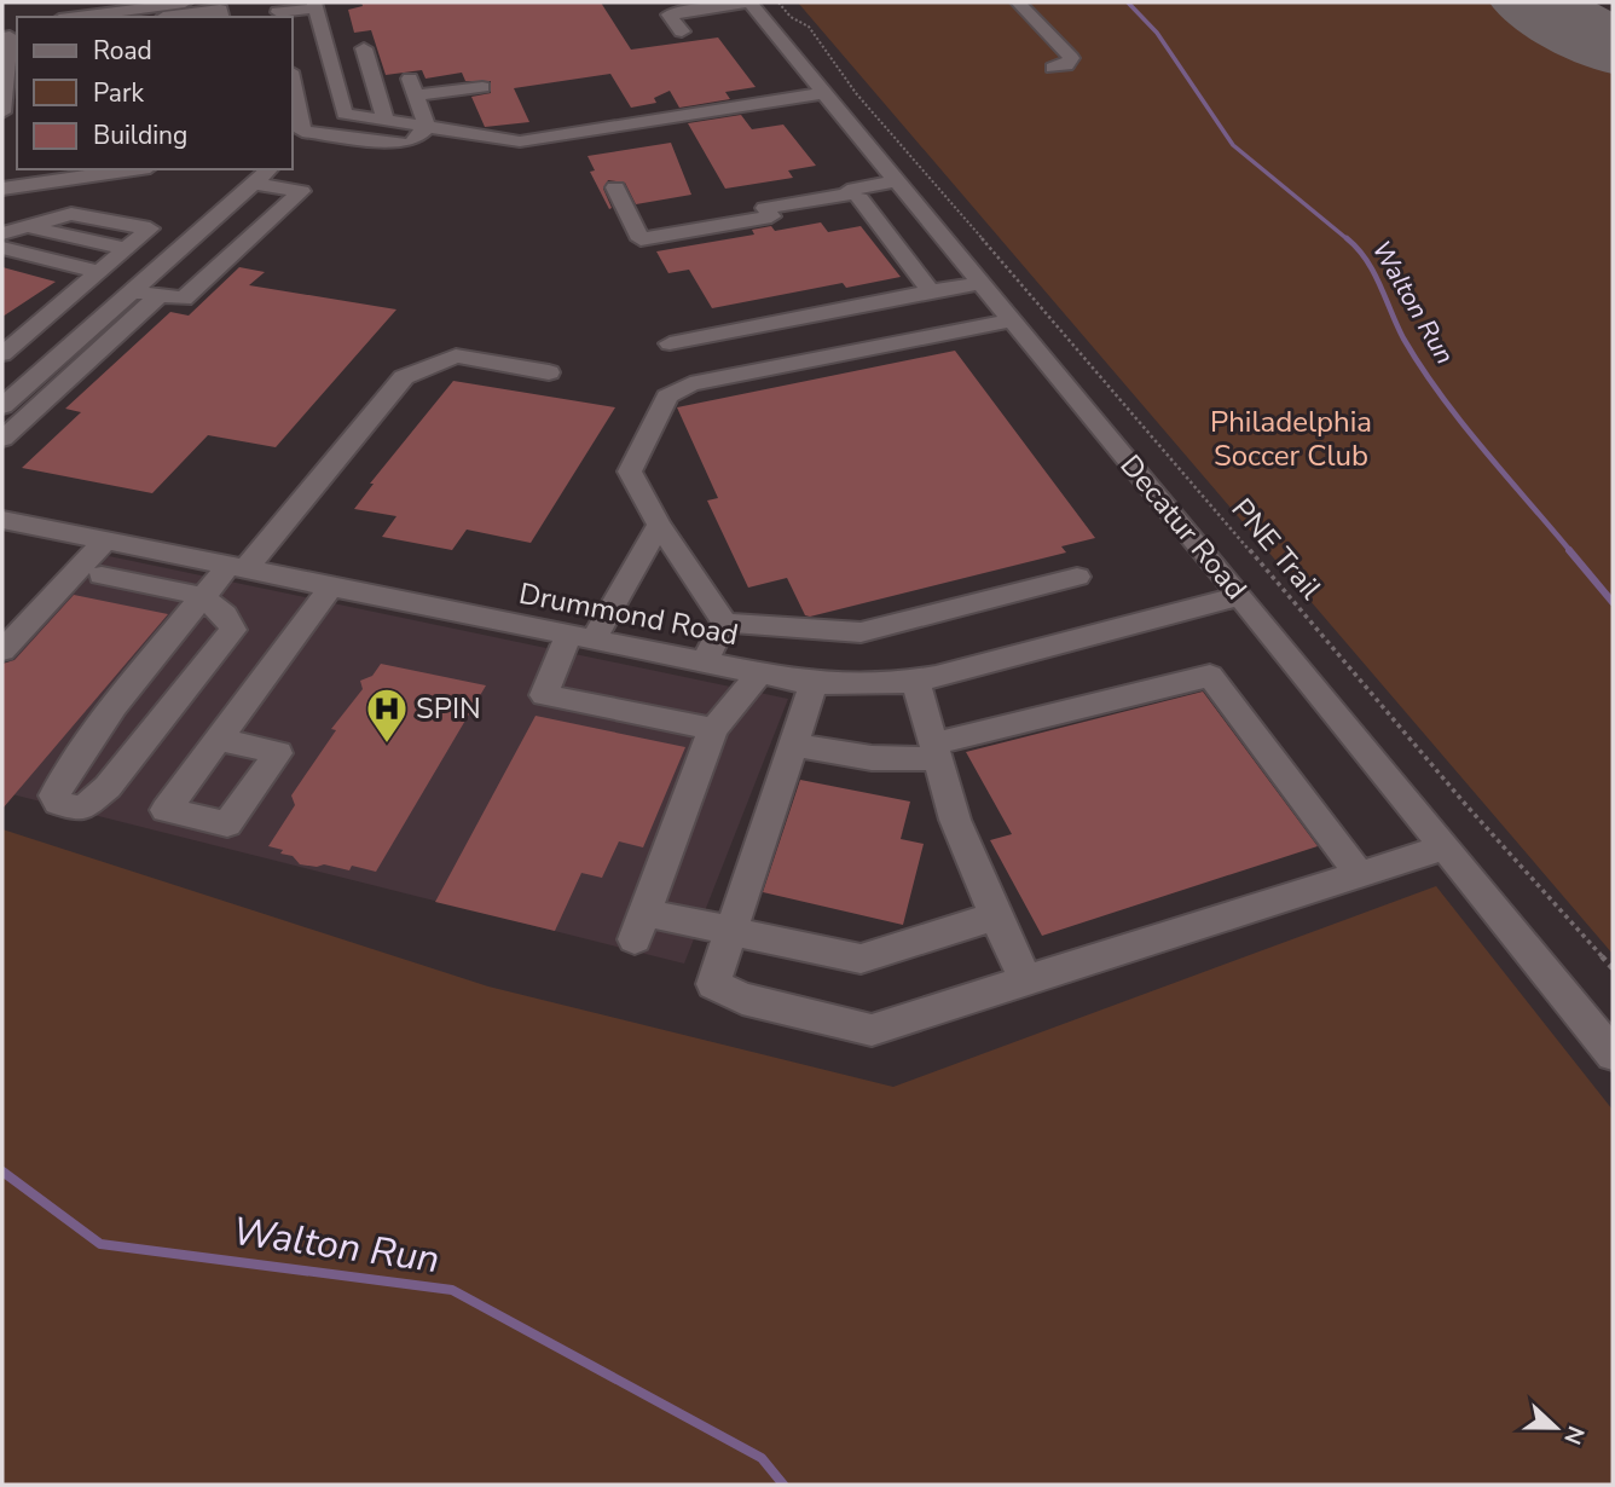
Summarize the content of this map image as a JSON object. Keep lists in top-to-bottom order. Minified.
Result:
{"streets":{"street":["Decatur Road","Drummond Road"],"path":["PNE Trail"]},"crossings":[["Decatur Road","Drummond Road"]],"water":["Walton Run"],"parks":["Philadelphia Soccer Club"],"places":{"hospital":["SPIN"]},"legend":["Road","Park","Building"],"north":"right"}
